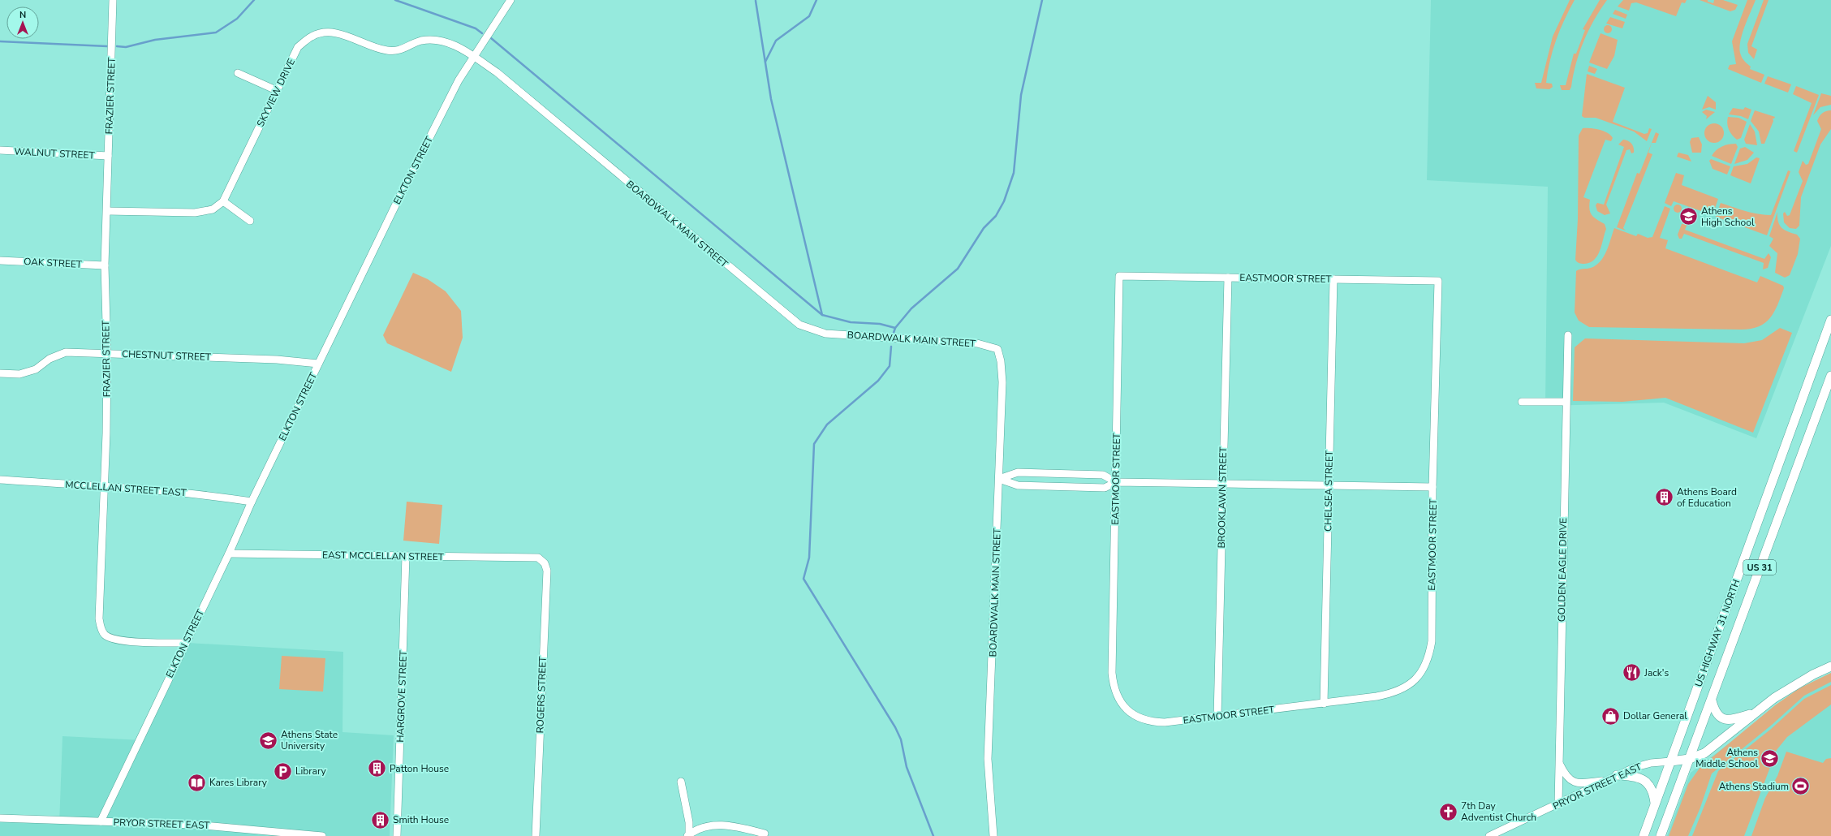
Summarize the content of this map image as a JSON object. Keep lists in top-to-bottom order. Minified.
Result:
{"streets":{"main road":["US 31","US HIGHWAY 31 NORTH"],"street":["SKYVIEW DRIVE","FRAZIER STREET","WALNUT STREET","ELKTON STREET","BOARDWALK MAIN STREET","OAK STREET","EASTMOOR STREET","CHESTNUT STREET","MCCLELLAN STREET EAST","CHELSEA STREET","BROOKLAWN STREET","EAST MCCLELLAN STREET","GOLDEN EAGLE DRIVE","ROGERS STREET","HARGROVE STREET","PRYOR STREET EAST"]},"crossings":[["SKYVIEW DRIVE","ELKTON STREET"],["SKYVIEW DRIVE","BOARDWALK MAIN STREET"],["FRAZIER STREET","WALNUT STREET"],["FRAZIER STREET","ELKTON STREET"],["FRAZIER STREET","OAK STREET"],["FRAZIER STREET","CHESTNUT STREET"],["FRAZIER STREET","MCCLELLAN STREET EAST"],["ELKTON STREET","BOARDWALK MAIN STREET"],["ELKTON STREET","CHESTNUT STREET"],["ELKTON STREET","MCCLELLAN STREET EAST"],["ELKTON STREET","EAST MCCLELLAN STREET"],["ELKTON STREET","PRYOR STREET EAST"],["EASTMOOR STREET","CHELSEA STREET"],["EASTMOOR STREET","BROOKLAWN STREET"],["EAST MCCLELLAN STREET","ROGERS STREET"],["EAST MCCLELLAN STREET","HARGROVE STREET"],["GOLDEN EAGLE DRIVE","PRYOR STREET EAST"],["US HIGHWAY 31 NORTH","PRYOR STREET EAST"]],"places":{"school or university":["Athens High School","Athens State University","Athens Middle School"],"building":["Athens Board of Education","Patton House","Smith House"],"restaurant":["Jack's"],"shop":["Dollar General"],"parking":["Library"],"library":["Kares Library"],"sports":["Athens Stadium"],"church":["7th Day Adventist Church"]},"north":"top"}
